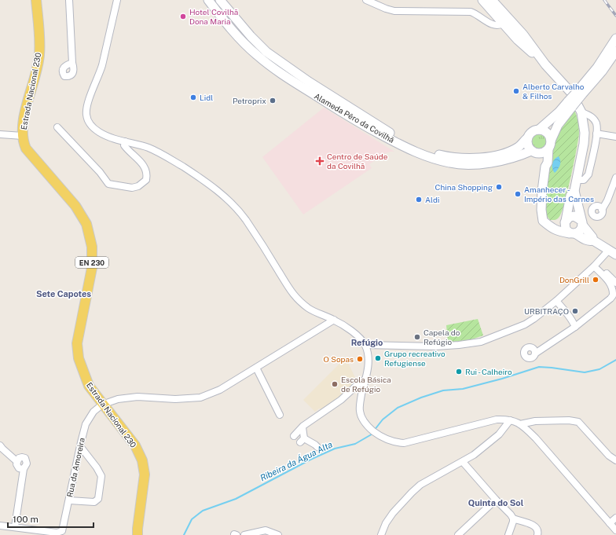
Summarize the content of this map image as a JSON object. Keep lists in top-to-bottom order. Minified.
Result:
{"streets":{"main road":["Estrada Nacional 230","Alameda Pêro da Covilhã","EN 230"],"street":["Rua da Amoreira"]},"crossings":[["Estrada Nacional 230","Rua da Amoreira"]],"districts":["Sete Capotes","Refúgio","Quinta do Sol"],"water":["Ribeira da Água Alta"],"places":{"other":["Hotel Covilhã Dona Maria","Alberto Carvalho & Filhos","Lidl","Petroprix","China Shopping","Amanhecer - Império das Carnes","Aldi","DonGrill","URBITRAÇO","Capela do Refúgio","Grupo recreativo Refugiense","O Sopas","Rui - Calheiro","Escola Básica de Refúgio"],"health":["Centro de Saúde da Covilhã"]},"scale_bar":"100 m"}
